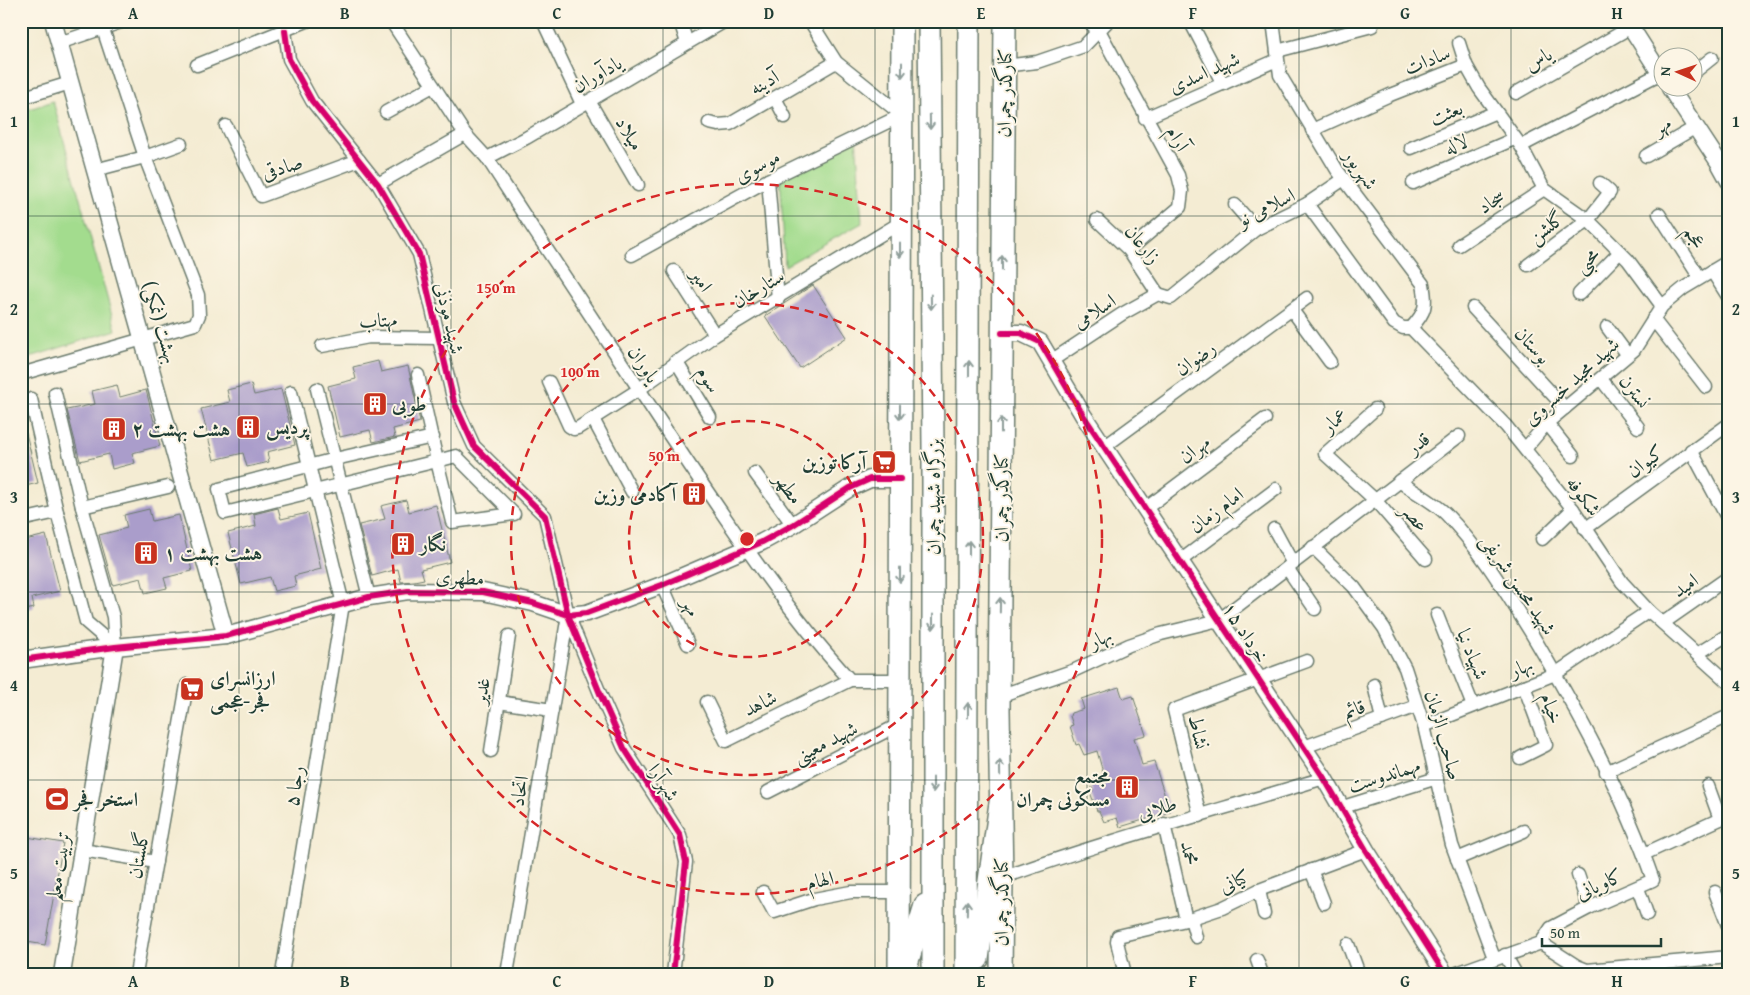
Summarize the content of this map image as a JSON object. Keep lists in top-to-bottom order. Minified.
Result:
{"streets":{"main road":["کنارگذر چمران","بزرگراه شهید چمران"],"street":["یاس","سادات","شهید اسدی","یادآوران","آدینه","بعثت","مهر","میلاد","آرام","لاله","موسوی","صادقی","شهریور","سجاد","اسلامی نو","گلشن","عجم","زارعان","محبی","امیر","ستارخان","اسلامی","شهید موذنی","مهتاب","بهشت (نمکی)","بوستان","رضوان","یاوران","سوم","شهید مجید خسروی","نسترن","عمار","قدر","مهران","کیوان","مطهر","شکوفه","امام زمان","عصر","مطهری","شهید محسن شریفی","امید","۱۵ خرداد","بهار","شهیاد نیا","غدیر","شاهد","خیام","قائم","نشاط","صاحب الزمان","شهید معینی","مهماندوست","شهرآرا","رجا ۵","اتحاد","طلایی","محمد","گلستان","تربیت معلم","الهام","کیانی","کاویانی"]},"crossings":[["سادات","بعثت"],["سادات","لاله"],["سادات","شهریور"],["سادات","سجاد"],["سادات","گلشن"],["سادات","محبی"],["سادات","شهید مجید خسروی"],["شهید اسدی","آرام"],["شهید اسدی","شهریور"],["یادآوران","میلاد"],["یادآوران","یاوران"],["کنارگذر چمران","۱۵ خرداد"],["کنارگذر چمران","بهار"],["کنارگذر چمران","طلایی"],["آرام","زارعان"],["صادقی","شهید موذنی"],["شهریور","اسلامی نو"],["شهریور","شکوفه"],["اسلامی نو","زارعان"],["اسلامی نو","اسلامی"],["اسلامی نو","شکوفه"],["عجم","شهید مجید خسروی"],["زارعان","اسلامی"],["امیر","ستارخان"],["ستارخان","یاوران"],["ستارخان","سوم"],["اسلامی","۱۵ خرداد"],["شهید موذنی","مهتاب"],["شهید موذنی","مطهری"],["شهید موذنی","شهرآرا"],["شهید موذنی","اتحاد"],["بهشت (نمکی)","مطهری"],["بوستان","شهید مجید خسروی"],["رضوان","۱۵ خرداد"],["یاوران","شاهد"],["شهید مجید خسروی","نسترن"],["شهید مجید خسروی","شکوفه"],["عمار","عصر"],["قدر","شهید محسن شریفی"],["مهران","۱۵ خرداد"],["کیوان","شکوفه"],["شکوفه","امید"],["شکوفه","بهار"],["امام زمان","۱۵ خرداد"],["مطهری","شهرآرا"],["مطهری","رجا ۵"],["مطهری","اتحاد"],["مطهری","تربیت معلم"],["شهید محسن شریفی","بهار"],["شهید محسن شریفی","کاویانی"],["۱۵ خرداد","بهار"],["۱۵ خرداد","قائم"],["۱۵ خرداد","نشاط"],["۱۵ خرداد","مهماندوست"],["۱۵ خرداد","طلایی"],["۱۵ خرداد","کیانی"],["بهار","شهیاد نیا"],["بهار","خیام"],["بهار","صاحب الزمان"],["قائم","صاحب الزمان"],["نشاط","طلایی"],["صاحب الزمان","مهماندوست"],["شهرآرا","اتحاد"],["طلایی","محمد"],["محمد","کیانی"]],"places":{"building":["طوبی","پردیس","هشت بهشت ۲","آکادمی وزین","نگار","هشت بهشت ۱","مجتمع مسکونی چمران"],"supermarket":["آرکا توزین","ارزانسرای فجر-عجمی"],"sports":["استخر فجر"]},"scale_bar":"50 m","north":"left","grid":{"columns":["A","B","C","D","E","F","G","H"],"rows":["1","2","3","4","5"]},"rings":["150 m","100 m","50 m"]}
